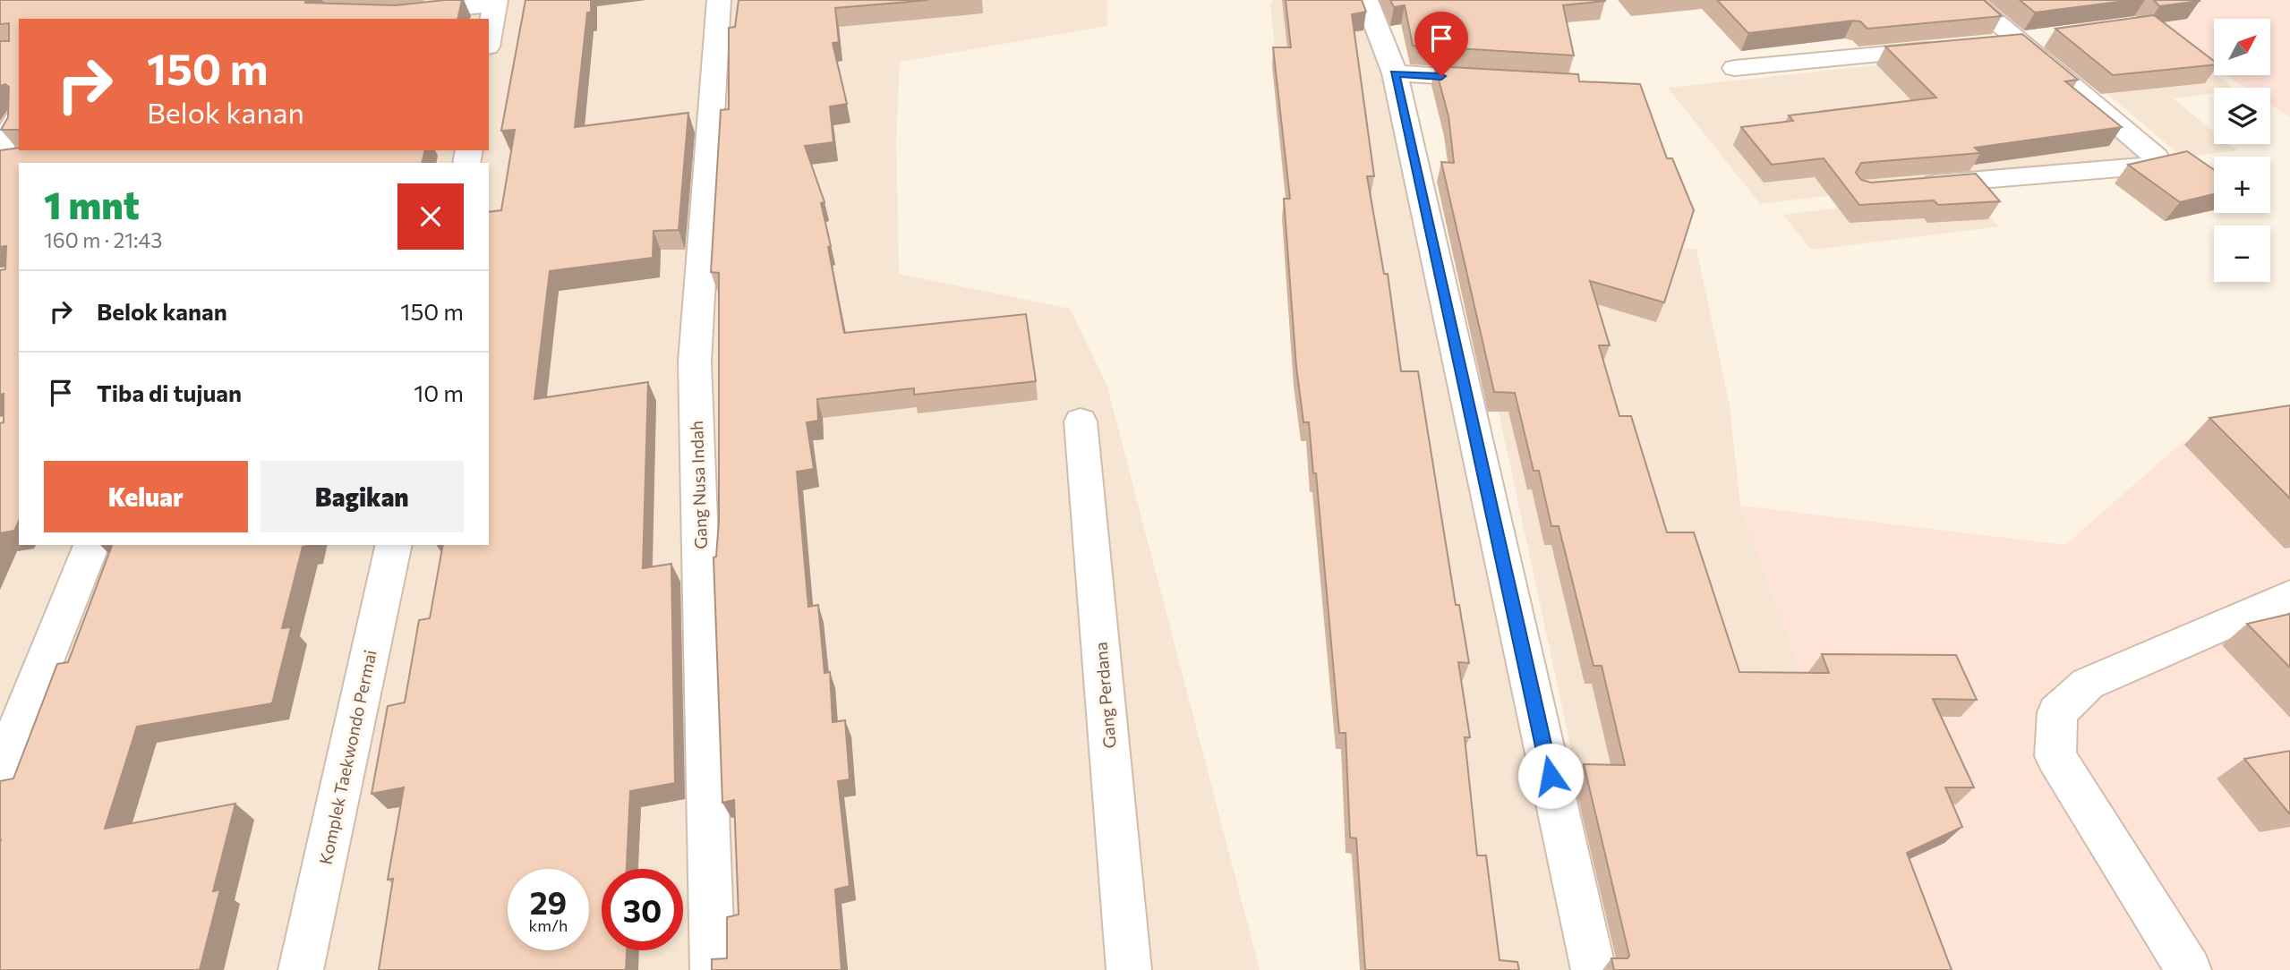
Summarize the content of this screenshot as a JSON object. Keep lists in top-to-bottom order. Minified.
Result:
{"streets":{"street":["Gang Nusa Indah","Gang Perdana","Komplek Taekwondo Permai"]},"north":"top right","page":{"map_buttons":["+","−"],"turn":["150 m","Belok kanan"],"heading":["1 mnt","160 m · 21:43"],"list":[{"name":"Belok kanan","value":"150 m"},{"name":"Tiba di tujuan","value":"10 m"}],"buttons":["Keluar","Bagikan"],"speed":"29 km/h","limit":"30"}}
